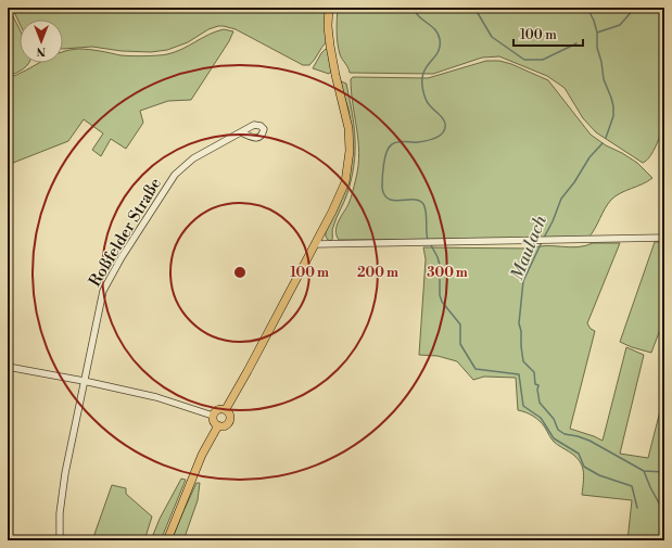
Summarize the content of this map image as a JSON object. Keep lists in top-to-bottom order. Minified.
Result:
{"streets":{"street":["Roßfelder Straße"]},"water":["Maulach"],"scale_bar":"100 m","north":"bottom","rings":["100 m","200 m","300 m"]}
